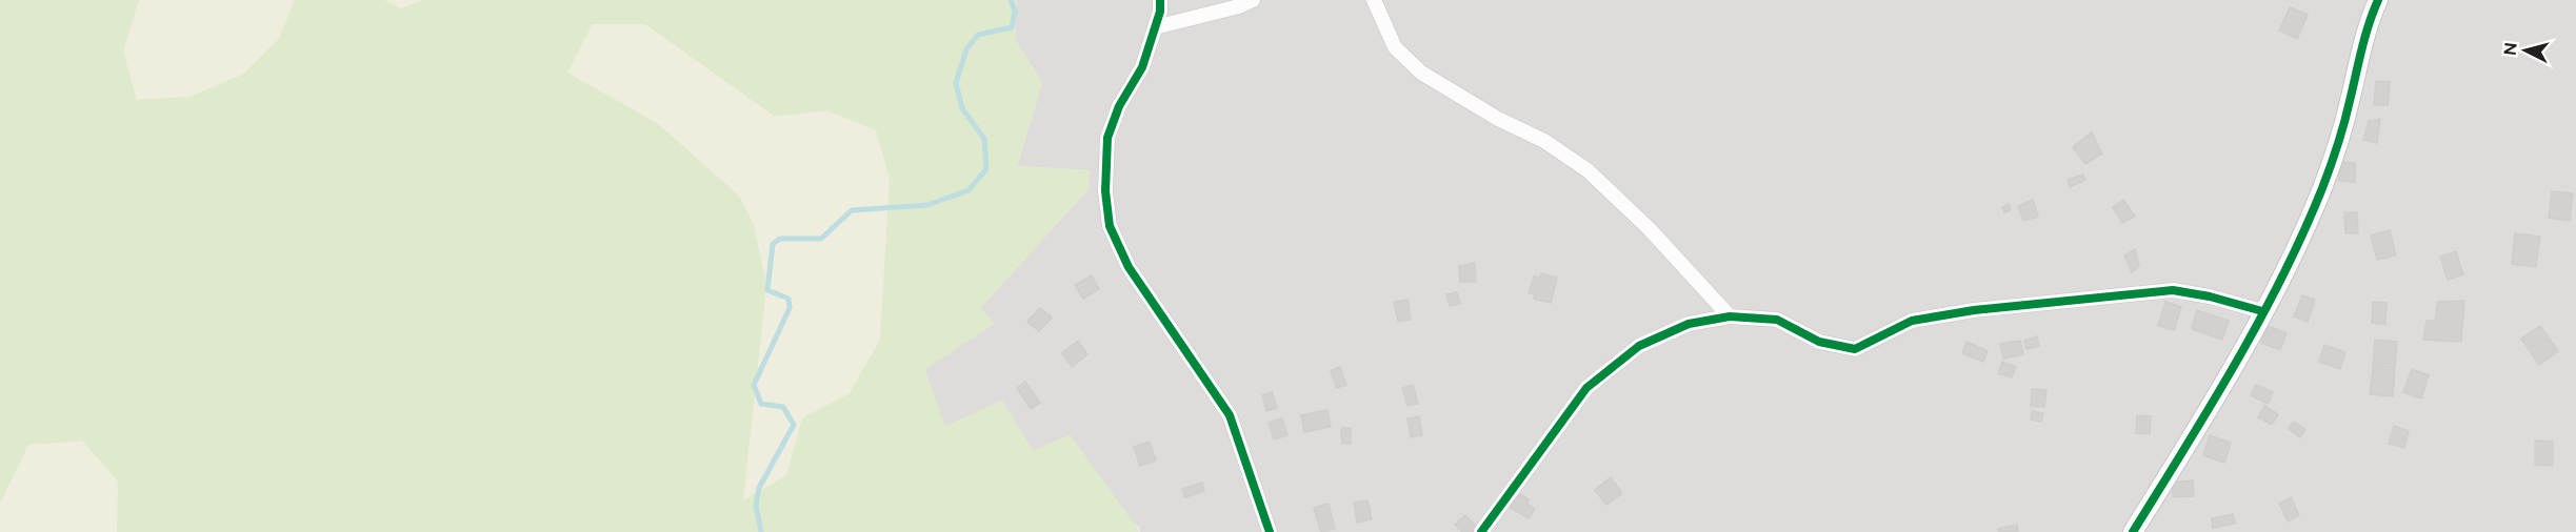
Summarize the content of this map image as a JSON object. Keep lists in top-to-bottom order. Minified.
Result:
{"north":"left"}
